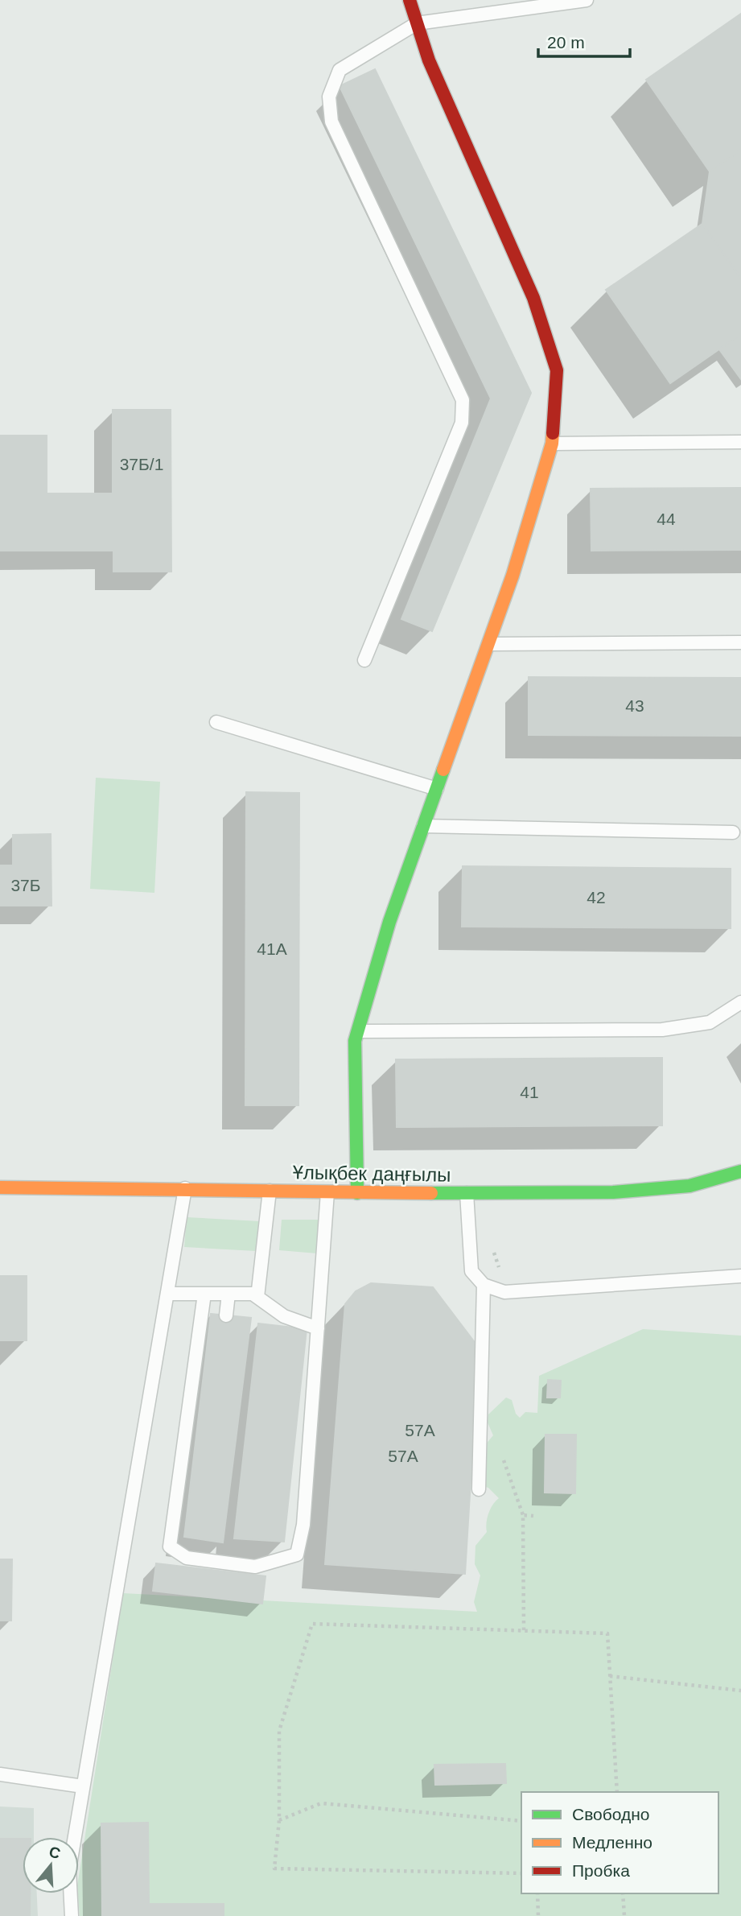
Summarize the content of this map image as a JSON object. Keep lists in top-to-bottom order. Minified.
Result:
{"streets":{"street":["Ұлықбек даңғылы"]},"house_numbers":["37Б/1","44","43","37Б","42","41А","41","57А","57А"],"legend":["Свободно","Медленно","Пробка"],"scale_bar":"20 m","north":"top"}
